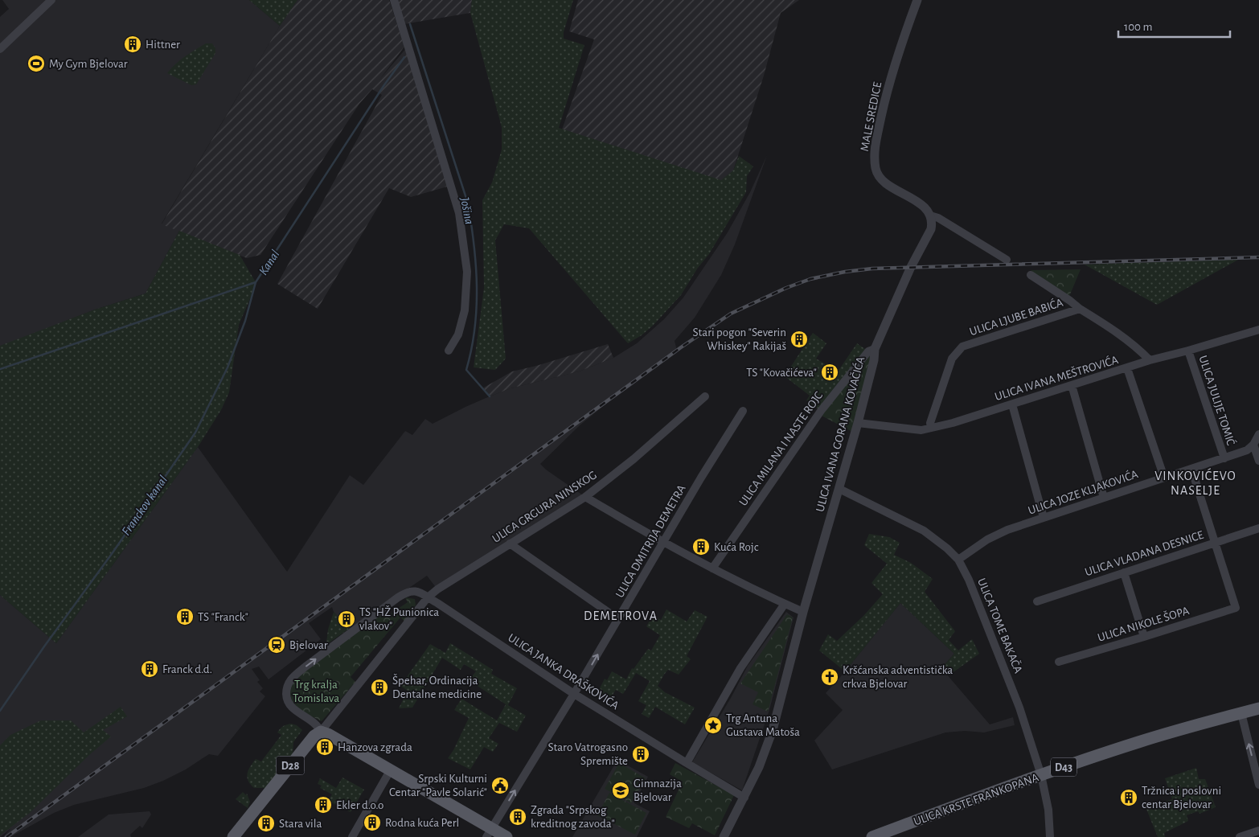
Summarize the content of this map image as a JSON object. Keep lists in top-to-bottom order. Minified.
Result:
{"streets":{"main road":["D28","D43","ULICA KRSTE FRANKOPANA"],"street":["MALE SREDICE","ULICA LJUBE BABIĆA","ULICA IVANA MEŠTROVIĆA","ULICA JULIJE TOMIĆ","ULICA IVANA GORANA KOVAČIĆA","ULICA MILANA I NASTE ROJC","ULICA JOZE KLJAKOVIĆA","ULICA GRGURA NINSKOG","ULICA DMITRIJA DEMETRA","ULICA VLADANA DESNICE","ULICA NIKOLE ŠOPA","ULICA TOME BAKAČA","ULICA JANKA DRAŠKOVIĆA"]},"crossings":[["MALE SREDICE","ULICA IVANA GORANA KOVAČIĆA"],["ULICA LJUBE BABIĆA","ULICA IVANA MEŠTROVIĆA"],["ULICA IVANA MEŠTROVIĆA","ULICA JULIJE TOMIĆ"],["ULICA IVANA MEŠTROVIĆA","ULICA IVANA GORANA KOVAČIĆA"],["ULICA JULIJE TOMIĆ","ULICA JOZE KLJAKOVIĆA"],["ULICA IVANA GORANA KOVAČIĆA","ULICA MILANA I NASTE ROJC"],["ULICA IVANA GORANA KOVAČIĆA","ULICA TOME BAKAČA"],["ULICA JOZE KLJAKOVIĆA","ULICA TOME BAKAČA"],["ULICA GRGURA NINSKOG","ULICA JANKA DRAŠKOVIĆA"],["ULICA DMITRIJA DEMETRA","ULICA JANKA DRAŠKOVIĆA"],["ULICA VLADANA DESNICE","ULICA NIKOLE ŠOPA"],["ULICA TOME BAKAČA","ULICA KRSTE FRANKOPANA"]],"one_way":["ULICA DMITRIJA DEMETRA"],"districts":["VINKOVIĆEVO NASELJE","DEMETROVA"],"water":["Jošina","Kanal","Franckov kanal"],"parks":["Trg kralja Tomislava"],"places":{"building":["Hittner","Stari pogon \"Severin Whiskey\" Rakijaš","TS \"Kovačićeva\"","Kuća Rojc","TS \"Franck\"","TS \"HŽ Punionica vlakov\"","Franck d.d.","Špehar, Ordinacija Dentalne medicine","Hanzova zgrada","Staro Vatrogasno Spremište","Tržnica i poslovni centar Bjelovar","Ekler d.o.o","Zgrada \"Srpskog kreditnog zavoda\"","Rodna kuća Perl","Stara vila"],"sports":["My Gym Bjelovar"],"station":["Bjelovar"],"church":["Kršćanska adventistička crkva Bjelovar"],"place":["Trg Antuna Gustava Matoša"],"public building":["Srpski Kulturni Centar \"Pavle Solarić\""],"school or university":["Gimnazija Bjelovar"]},"scale_bar":"100 m"}
